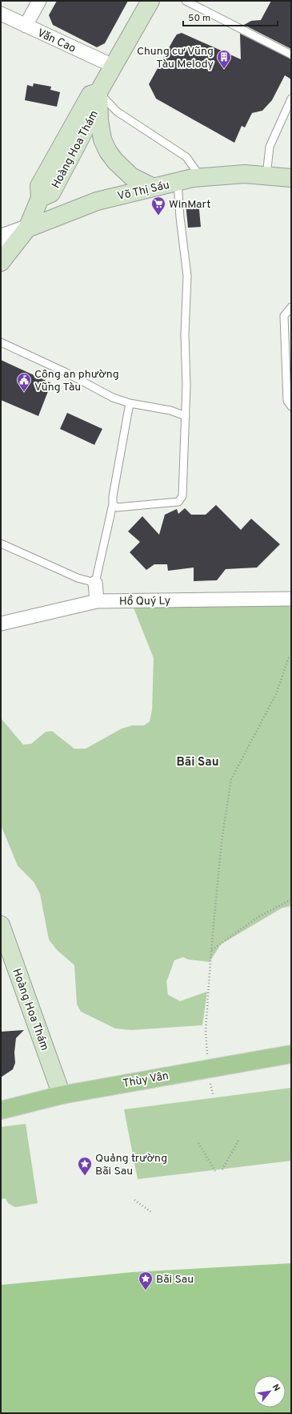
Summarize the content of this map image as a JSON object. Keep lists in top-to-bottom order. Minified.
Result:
{"streets":{"main road":["Hoàng Hoa Thám","Võ Thị Sáu","Thùy Vân"],"street":["Văn Cao","Hồ Quý Ly"]},"crossings":[["Văn Cao","Hoàng Hoa Thám"],["Hoàng Hoa Thám","Võ Thị Sáu"],["Hoàng Hoa Thám","Thùy Vân"]],"districts":["Bãi Sau"],"places":{"building":["Chung cư Vũng Tàu Melody"],"supermarket":["WinMart"],"public building":["Công an phường Vũng Tàu"],"place":["Quảng trường Bãi Sau","Bãi Sau"]},"scale_bar":"50 m","north":"top right"}
